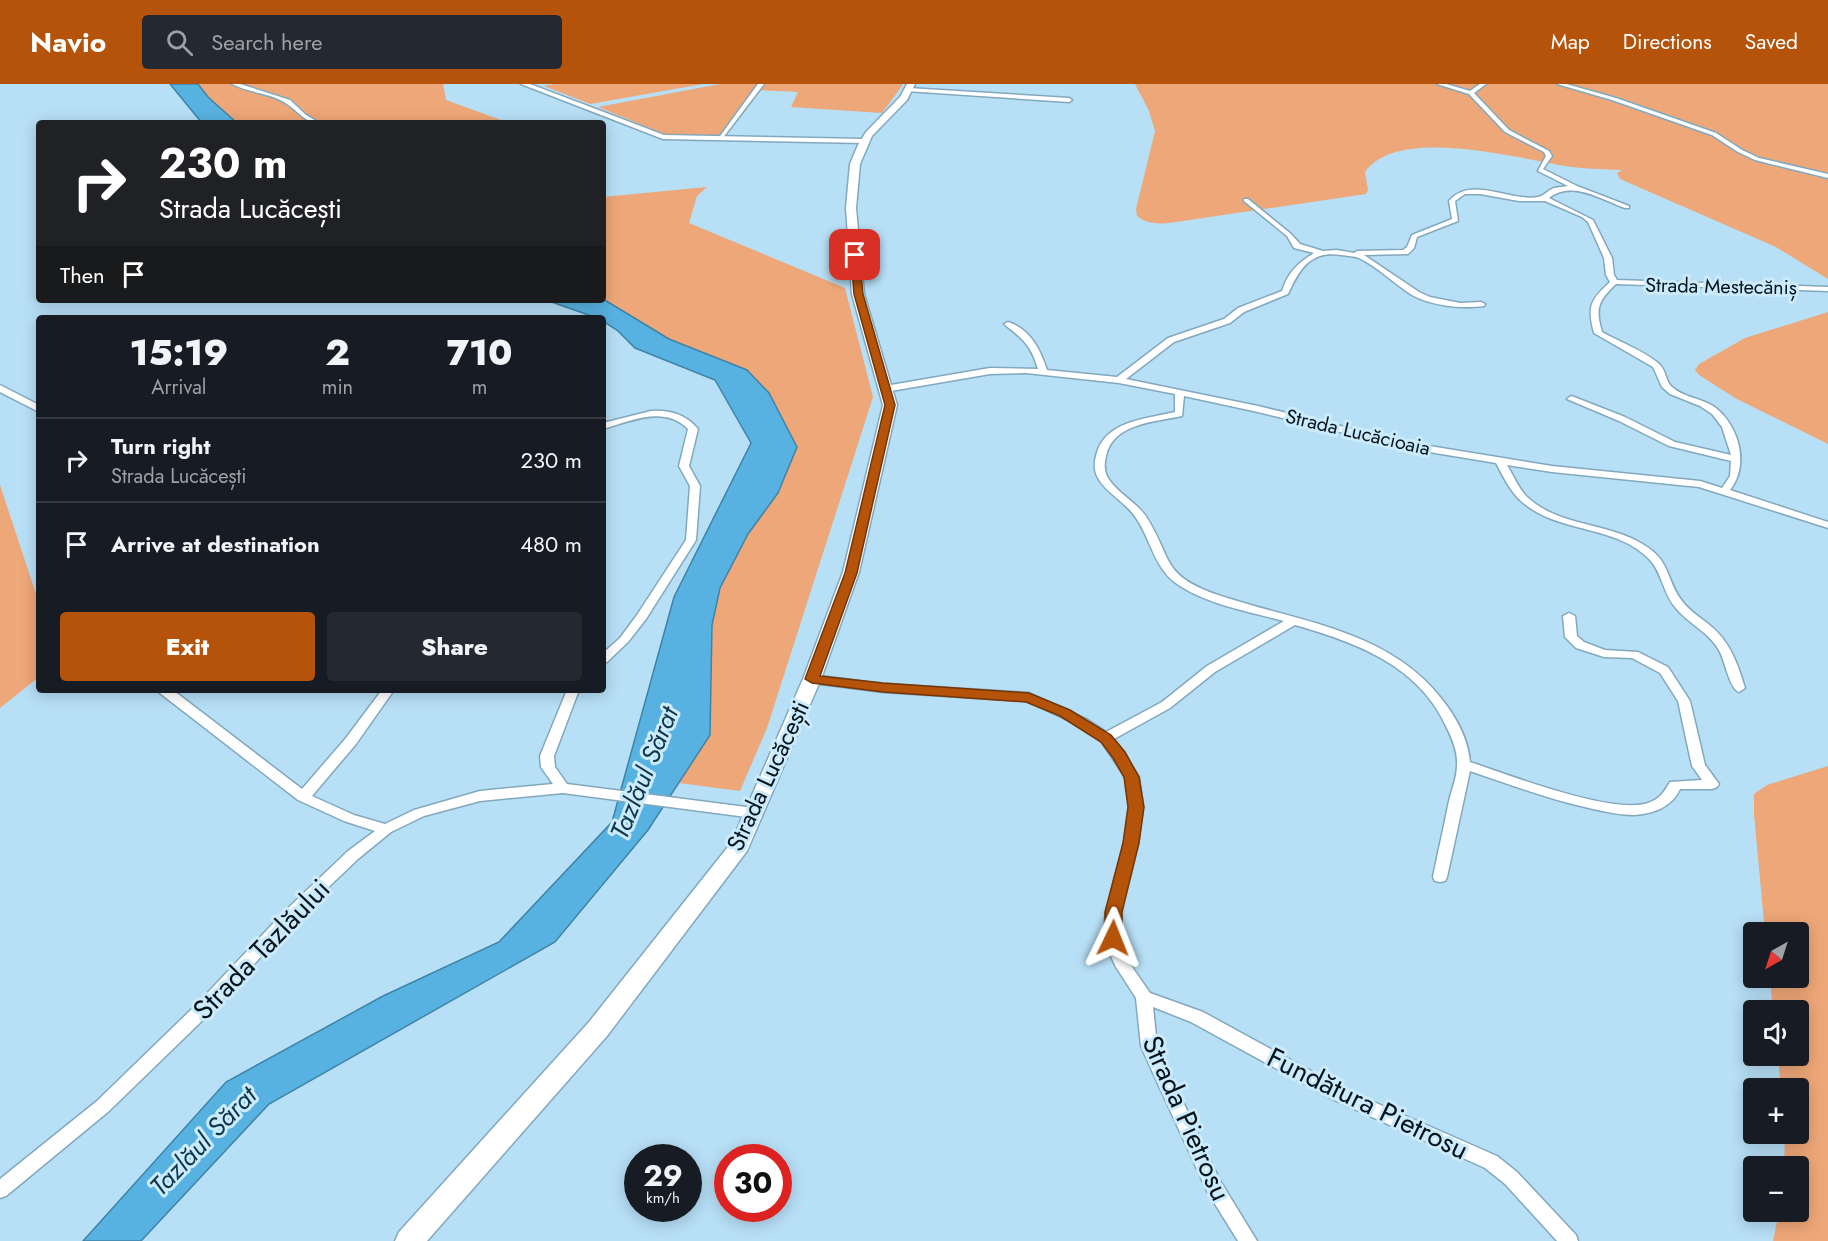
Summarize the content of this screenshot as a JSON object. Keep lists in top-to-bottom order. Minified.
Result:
{"streets":{"main road":["Strada Lucăcești"],"street":["Strada Mestecăniș","Strada Lucăcioaia","Strada Tazlăului","Fundătura Pietrosu","Strada Pietrosu"]},"crossings":[["Strada Lucăcioaia","Strada Lucăcești"],["Strada Lucăcești","Strada Tazlăului"],["Strada Lucăcești","Strada Pietrosu"],["Fundătura Pietrosu","Strada Pietrosu"]],"water":["Tazlăul Sărat"],"north":"bottom left","page":{"header":"Navio","search":"Search here","nav":["Map","Directions","Saved"],"turn":["230 m","Strada Lucăcești"],"then":"Then","eta":["15:19","Arrival","2","min","710","m"],"list":[{"name":"Turn right","note":"Strada Lucăcești","value":"230 m"},{"name":"Arrive at destination","value":"480 m"}],"buttons":["Exit","Share"],"map_buttons":["+","−"],"speed":"29 km/h","limit":"30"}}
